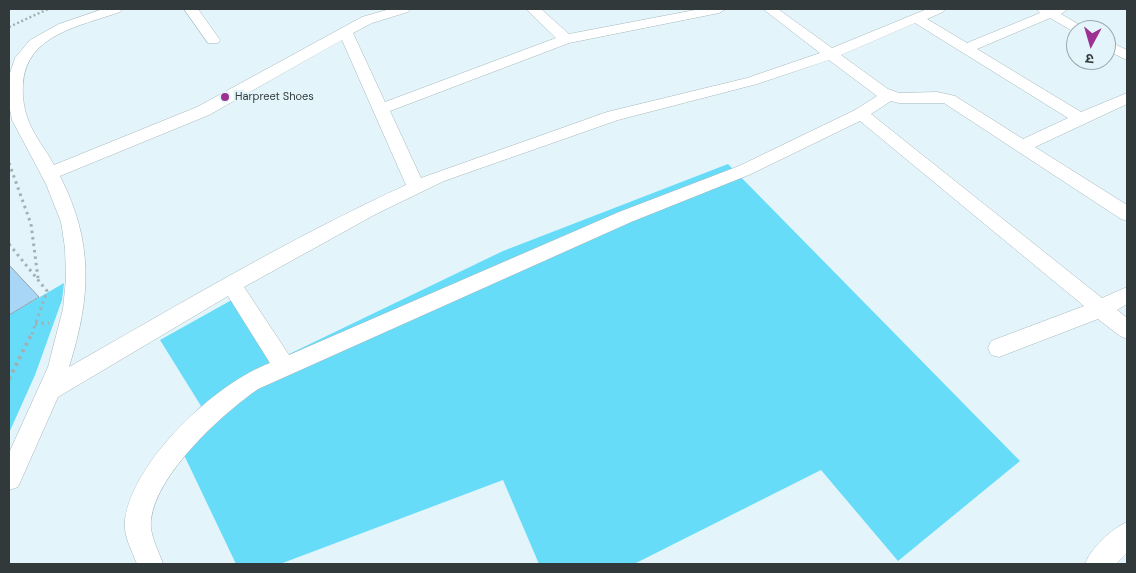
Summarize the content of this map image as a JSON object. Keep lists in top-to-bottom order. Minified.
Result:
{"places":["Harpreet Shoes"],"north":"bottom"}
